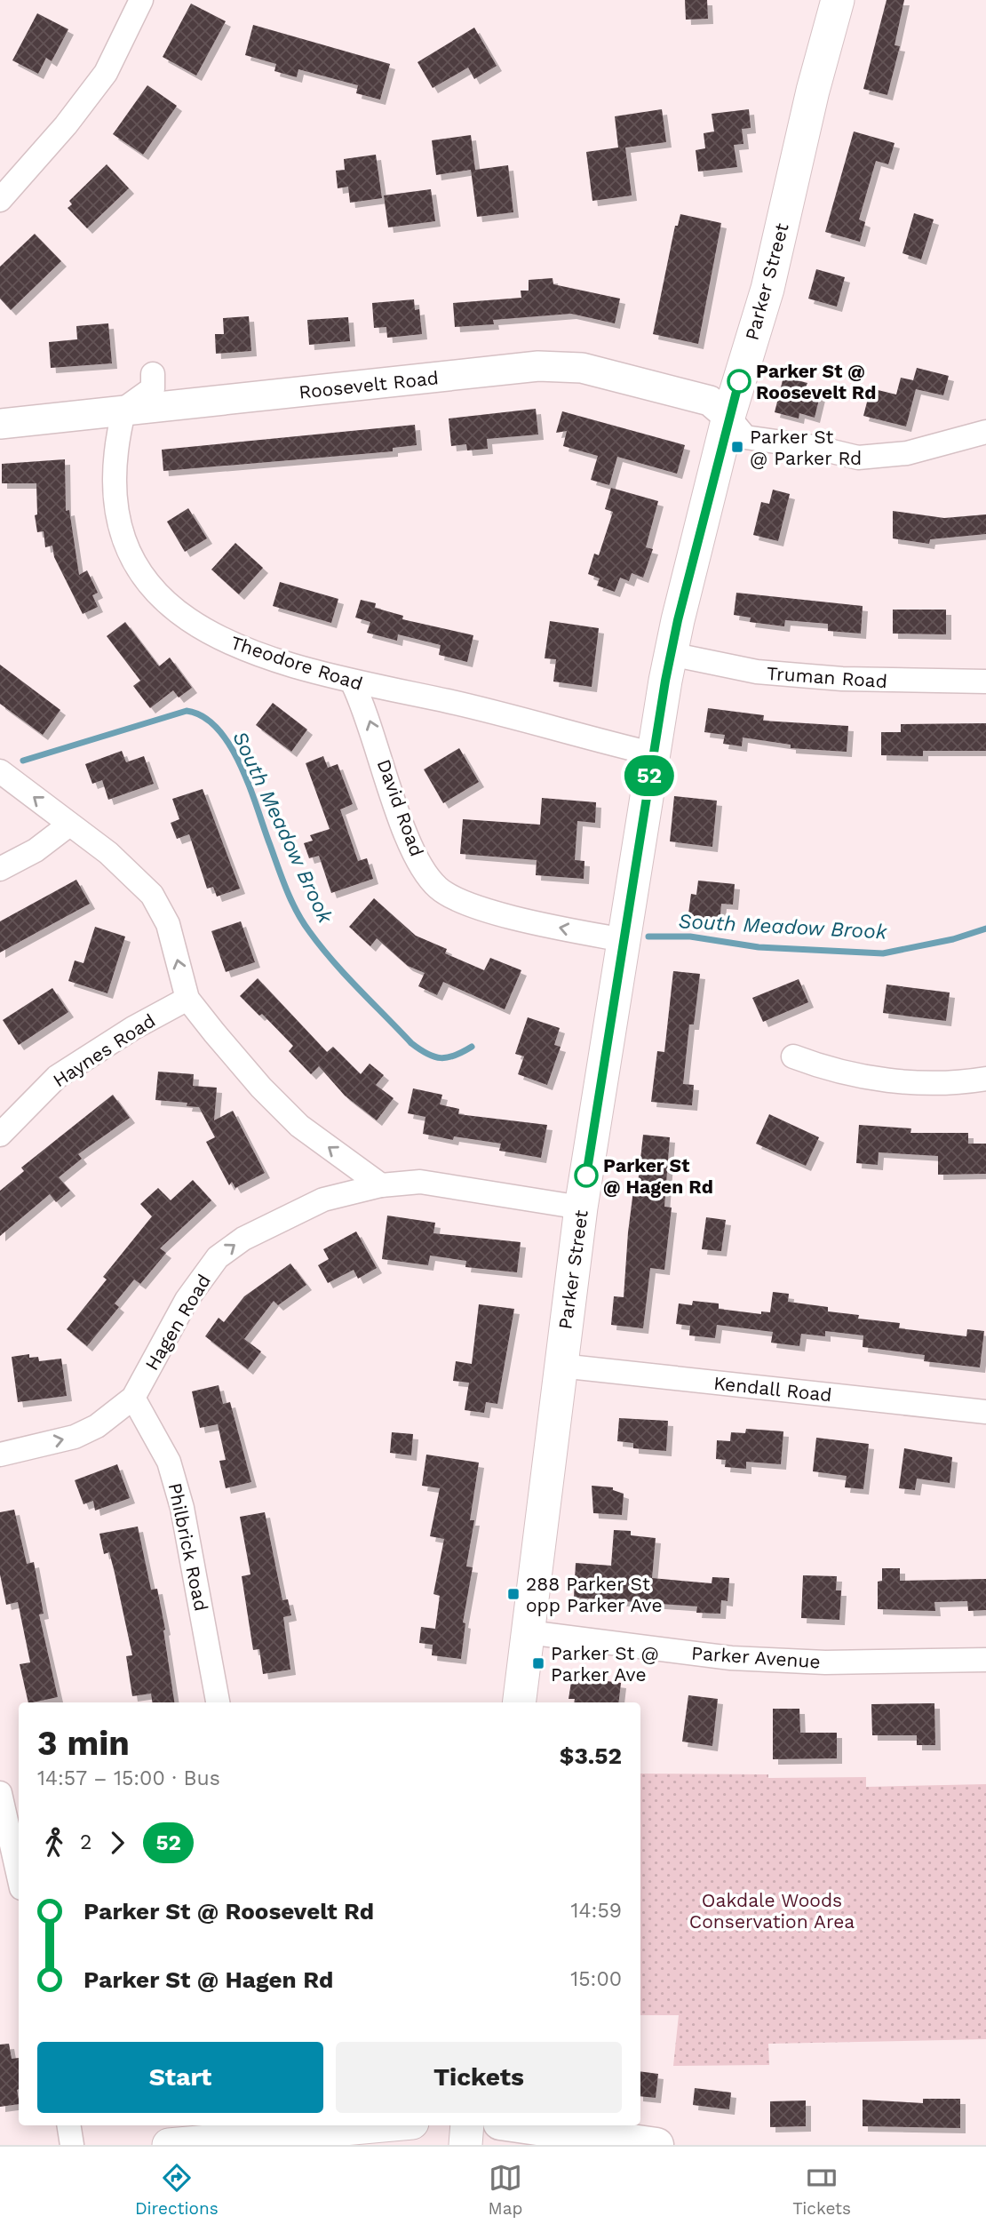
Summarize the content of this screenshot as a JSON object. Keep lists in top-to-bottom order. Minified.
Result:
{"streets":{"main road":["Parker Street"],"street":["Roosevelt Road","Theodore Road","Truman Road","David Road","Haynes Road","Hagen Road","Kendall Road","Philbrick Road","Parker Avenue"]},"crossings":[["Parker Street","Roosevelt Road"],["Parker Street","Theodore Road"],["Parker Street","Truman Road"],["Parker Street","David Road"],["Parker Street","Hagen Road"],["Parker Street","Kendall Road"],["Parker Street","Parker Avenue"],["Roosevelt Road","Theodore Road"],["Theodore Road","David Road"],["Hagen Road","Philbrick Road"]],"one_way":["David Road","Hagen Road"],"water":["South Meadow Brook"],"parks":["Oakdale Woods Conservation Area"],"places":{"other":["Parker St @ Roosevelt Rd","Parker St @ Hagen Rd"],"transit":["Parker St @ Parker Rd","288 Parker St opp Parker Ave","Parker St @ Parker Ave"]},"lines":["bus line 52"],"page":{"on_map":"52","heading":["3 min","14:57 – 15:00 · Bus","$3.52"],"legs":["2","52"],"list":[{"name":"Parker St @ Roosevelt Rd","value":"14:59"},{"name":"Parker St @ Hagen Rd","value":"15:00"}],"buttons":["Start","Tickets"],"tabs":["Directions","Map","Tickets"]}}
